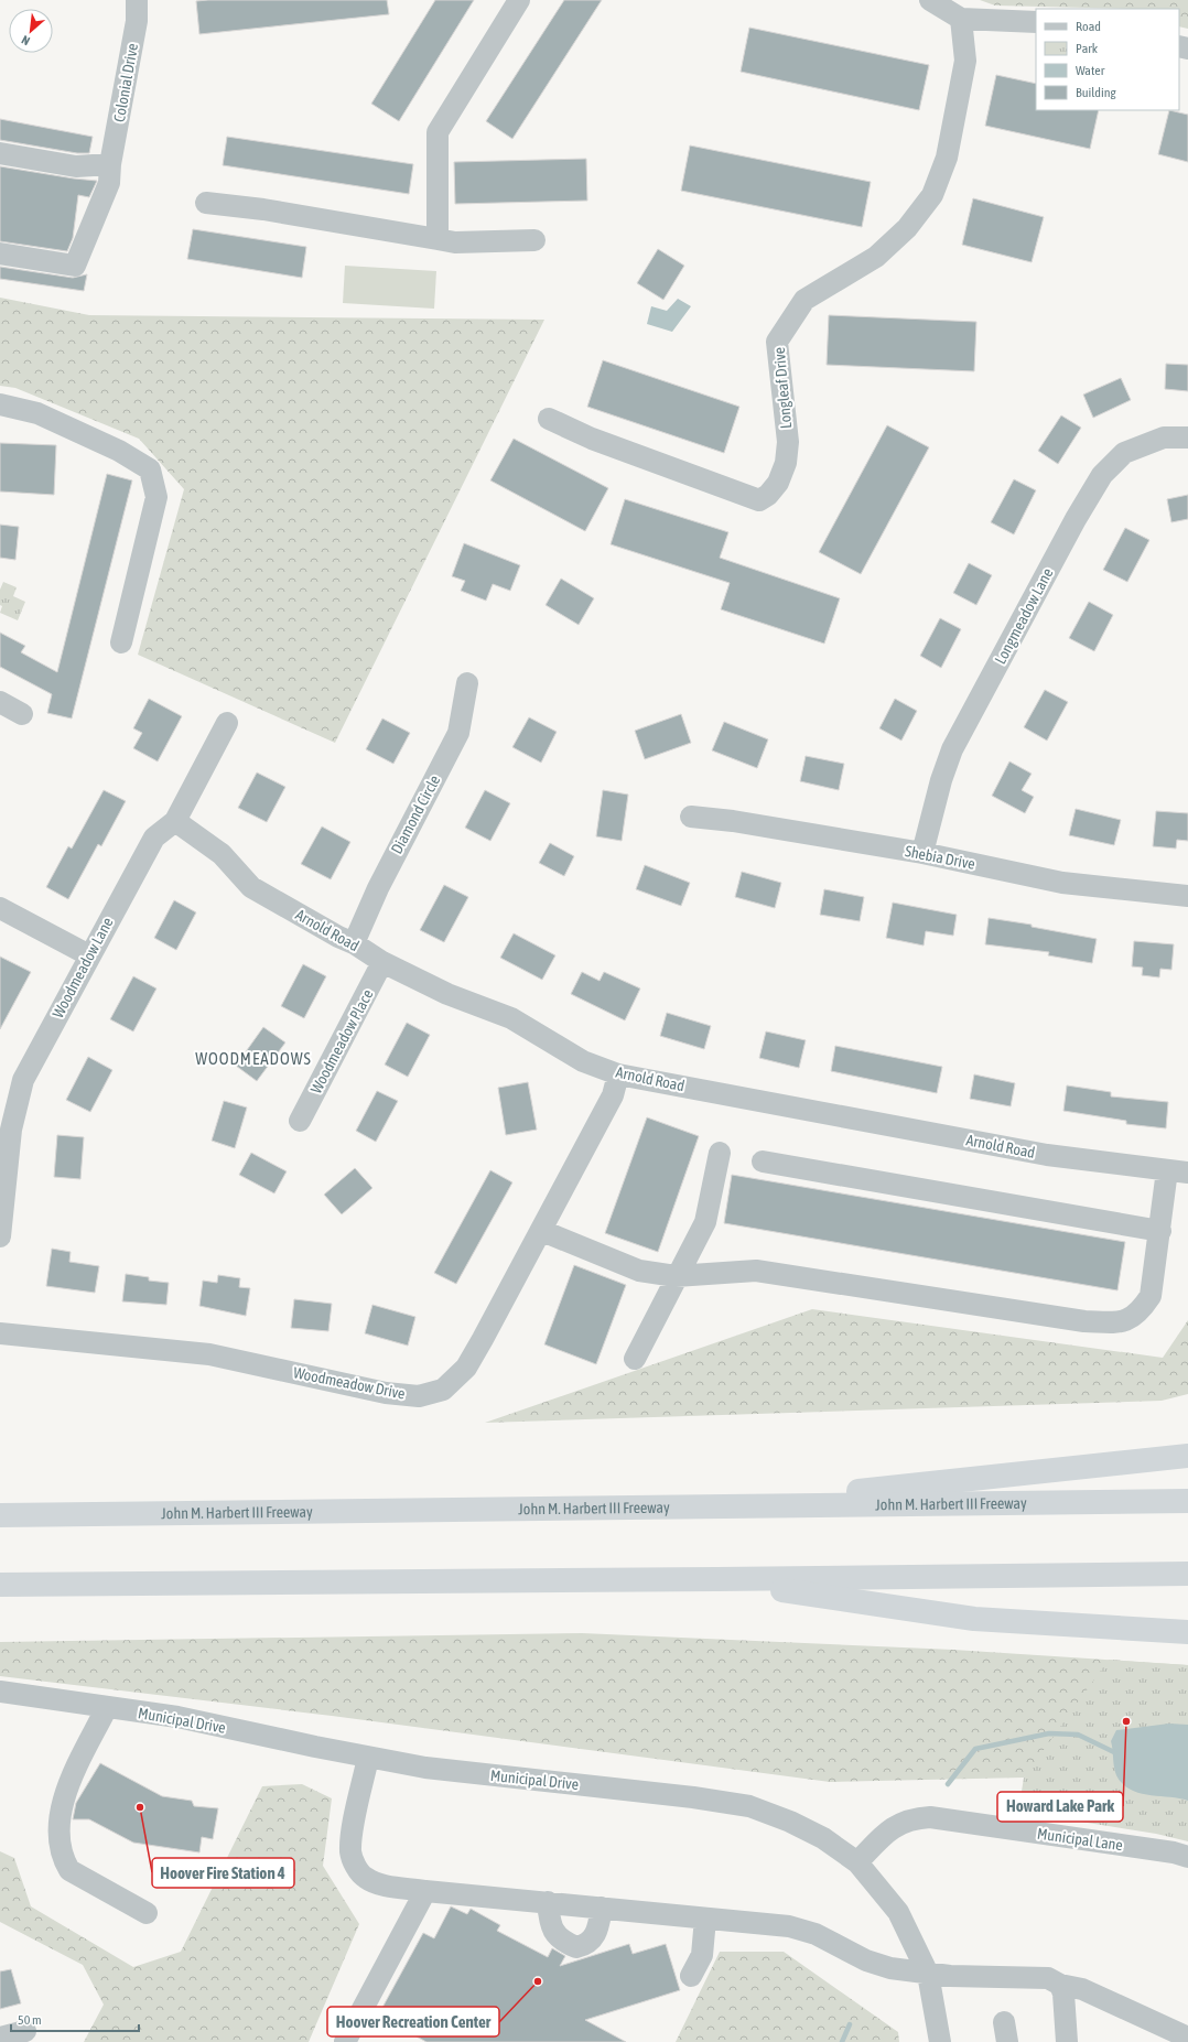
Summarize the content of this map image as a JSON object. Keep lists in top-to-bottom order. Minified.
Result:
{"streets":{"highway":["John M. Harbert III Freeway"],"street":["Colonial Drive","Longleaf Drive","Longmeadow Lane","Diamond Circle","Shebia Drive","Arnold Road","Woodmeadow Lane","Woodmeadow Place","Woodmeadow Drive","Municipal Drive","Municipal Lane"]},"crossings":[["Longmeadow Lane","Shebia Drive"],["Diamond Circle","Arnold Road"],["Arnold Road","Woodmeadow Lane"],["Arnold Road","Woodmeadow Place"],["Arnold Road","Woodmeadow Drive"],["Municipal Drive","Municipal Lane"]],"districts":["WOODMEADOWS"],"places":["Howard Lake Park","Hoover Fire Station 4","Hoover Recreation Center"],"legend":["Road","Park","Water","Building"],"scale_bar":"50 m","north":"bottom left"}
